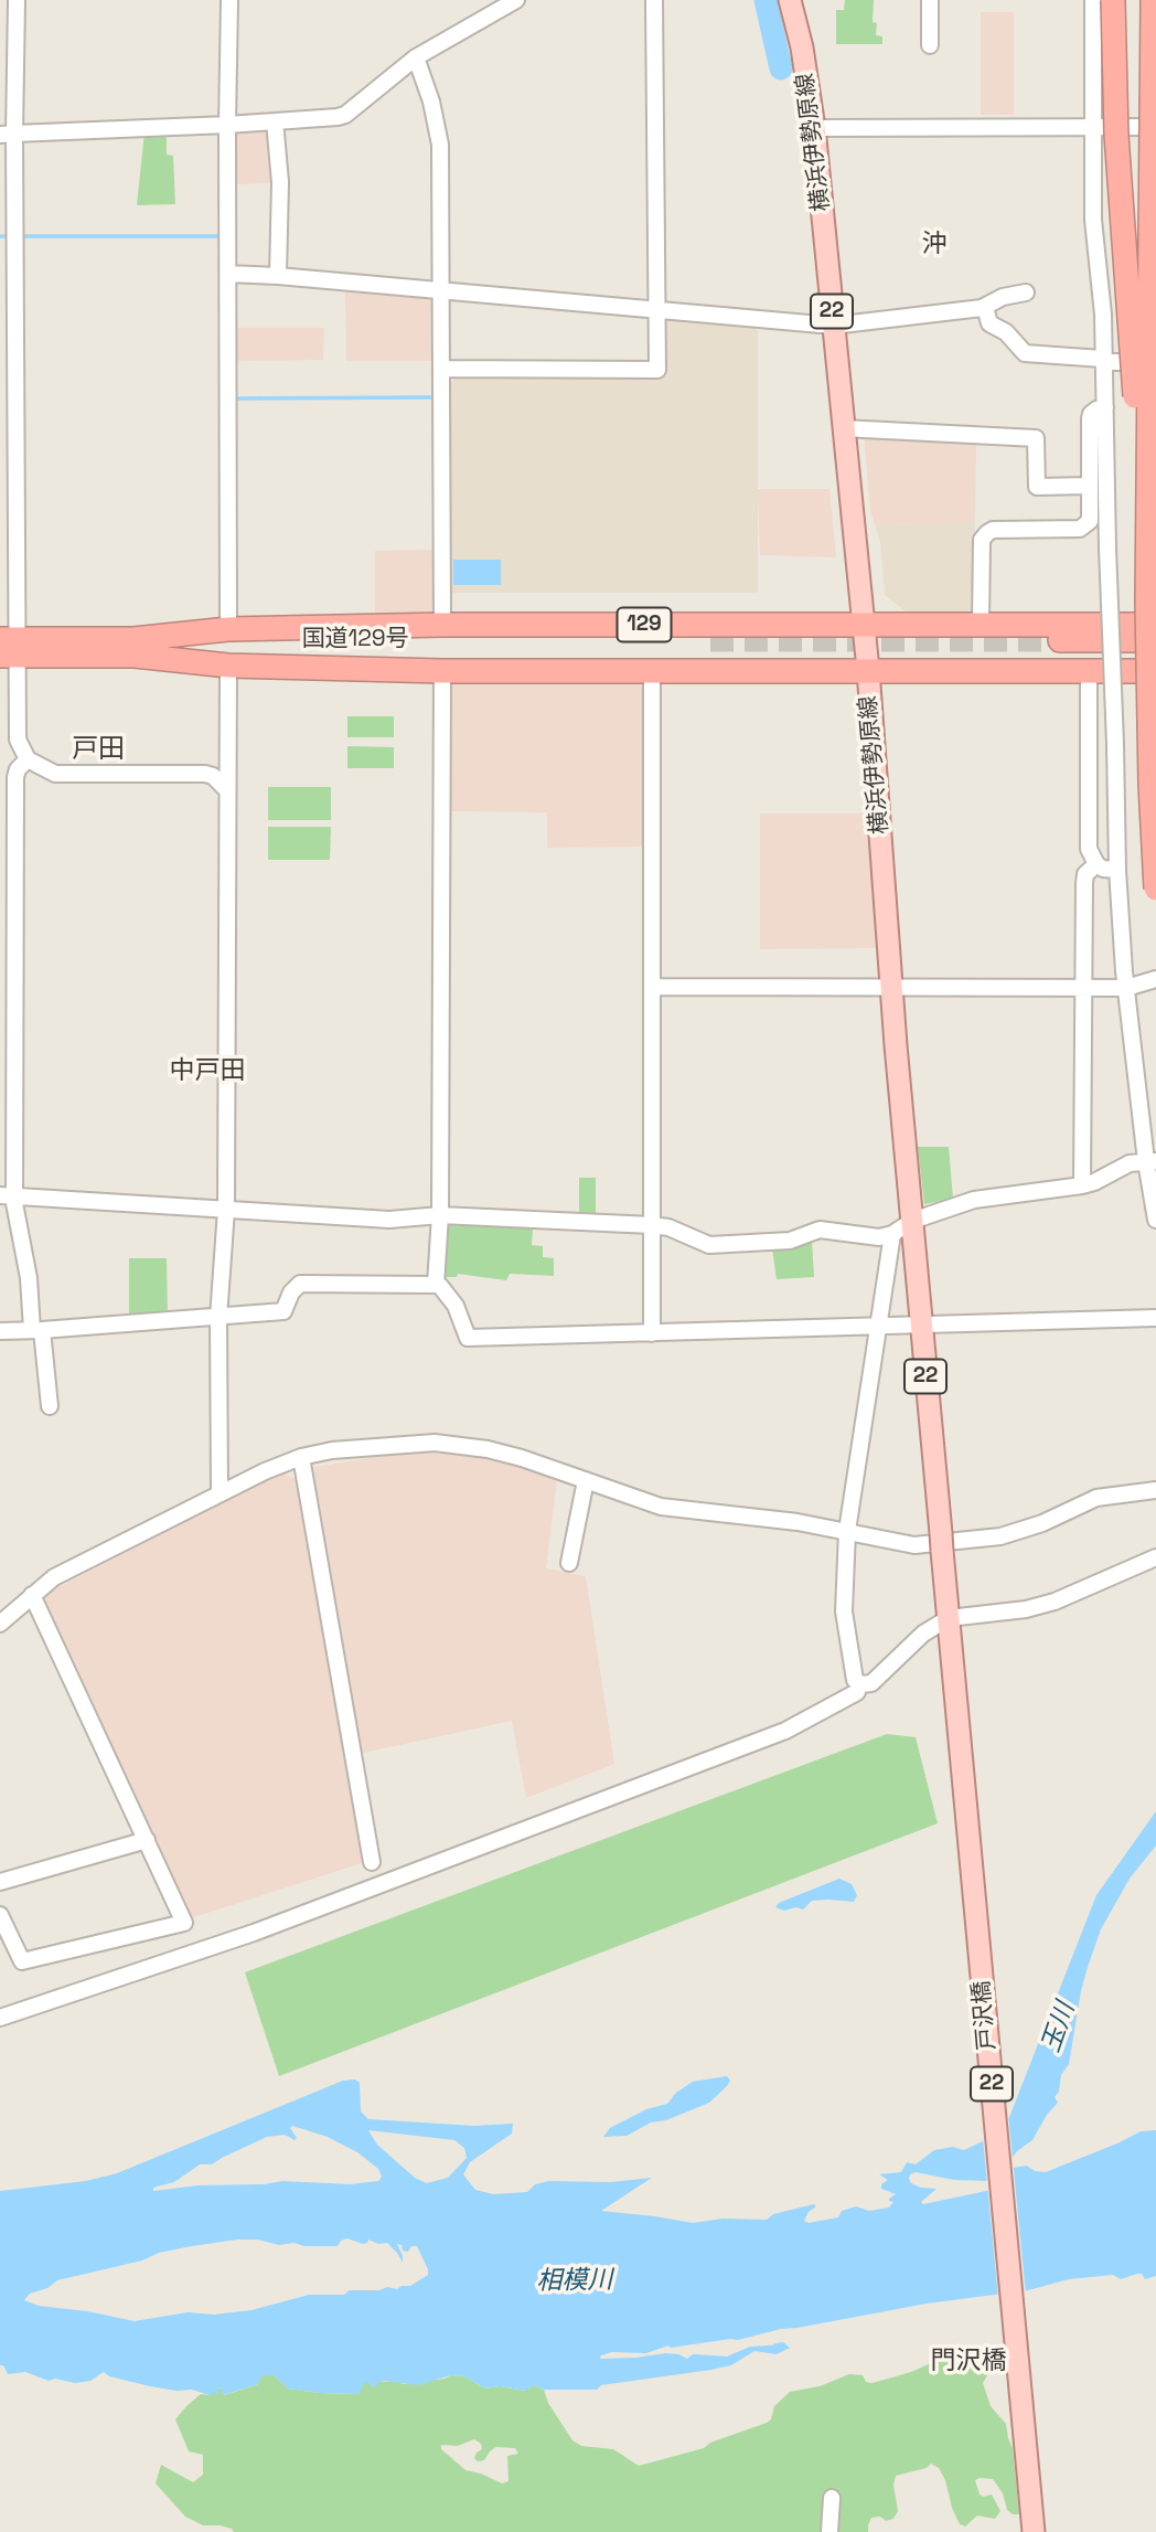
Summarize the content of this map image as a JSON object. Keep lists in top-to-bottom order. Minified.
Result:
{"streets":{"highway":["129","国道129号"],"main road":["横浜伊勢原線","22","戸沢橋"]},"crossings":[["横浜伊勢原線","129"],["横浜伊勢原線","戸沢橋"],["129","国道129号"]],"districts":["沖","戸田","中戸田","門沢橋"],"water":["玉川","相模川"]}
